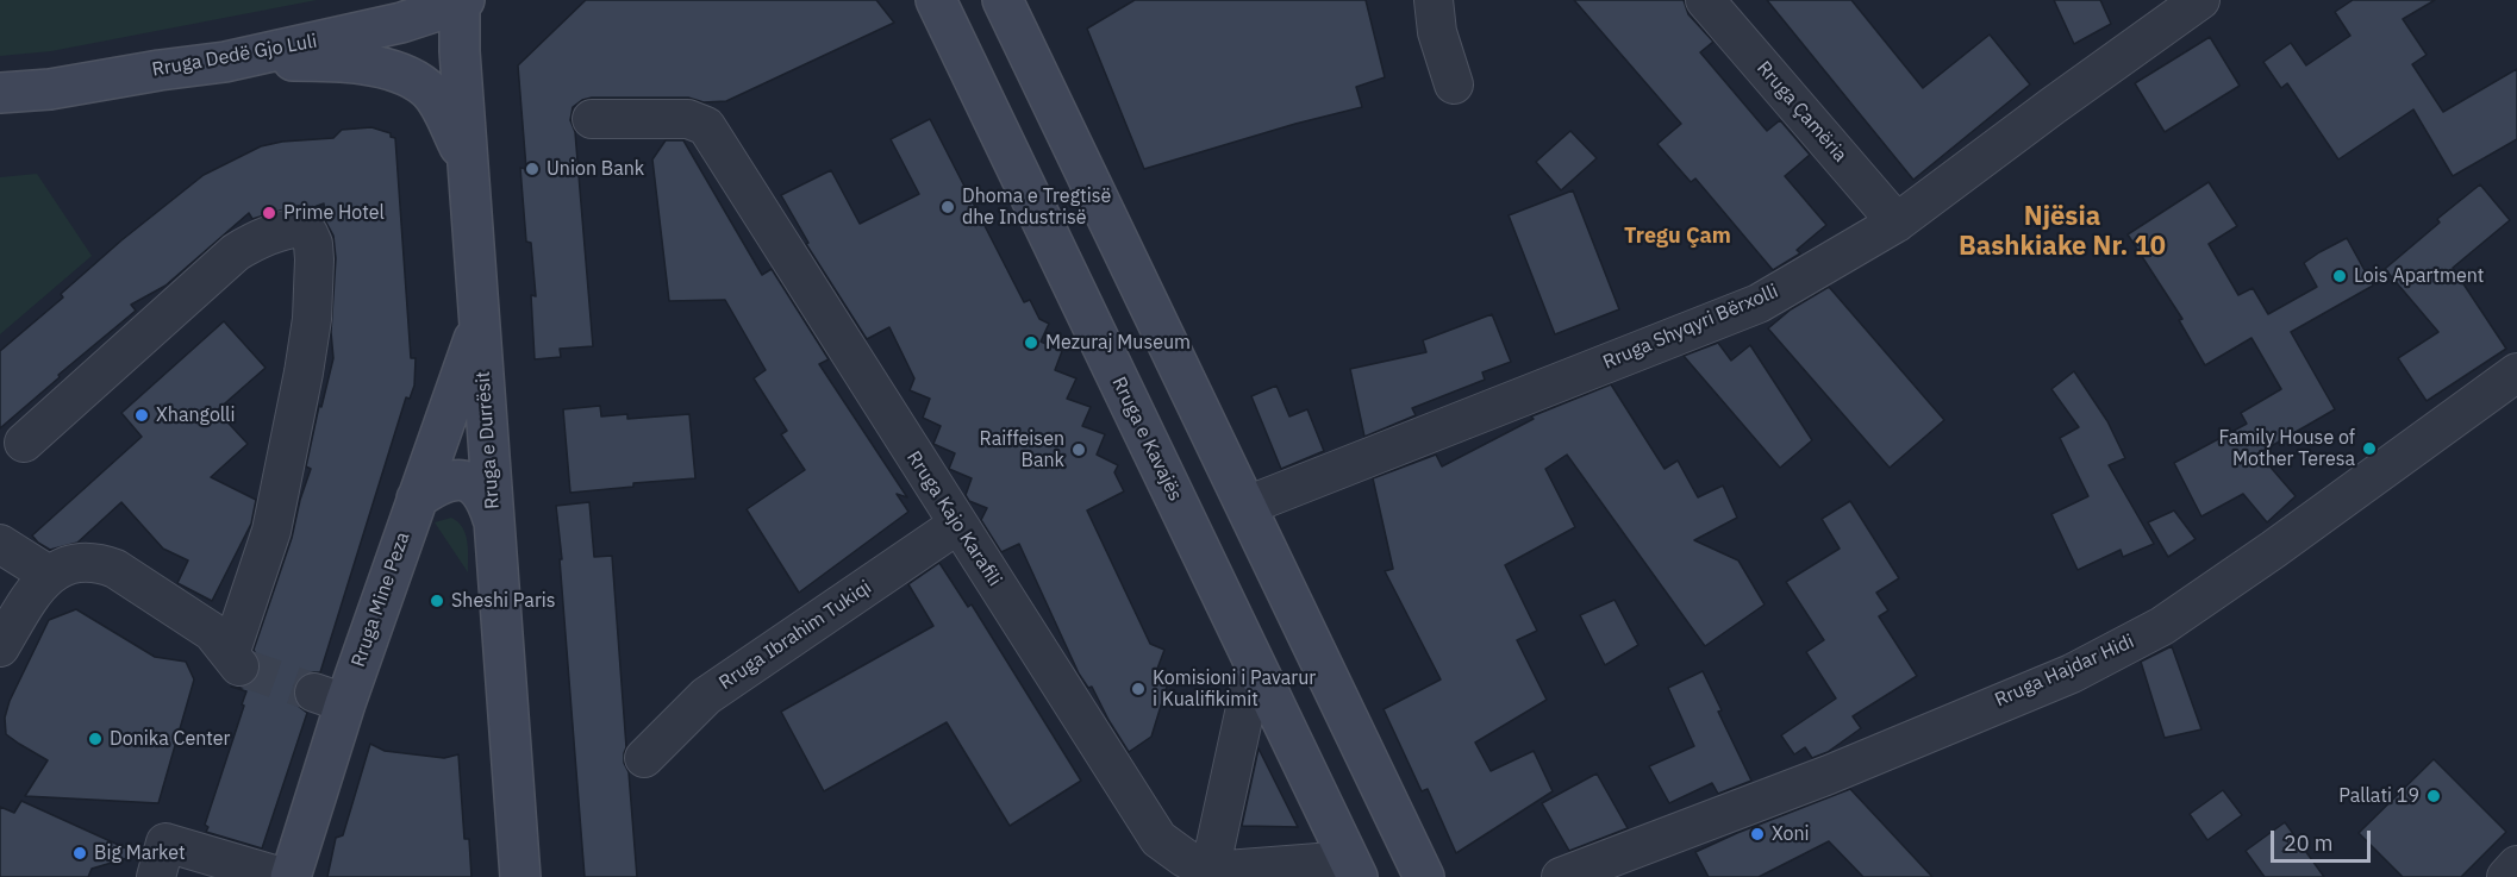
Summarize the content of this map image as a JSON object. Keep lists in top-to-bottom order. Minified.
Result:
{"streets":{"main road":["Rruga Dedë Gjo Luli","Rruga e Kavajës","Rruga e Durrësit","Rruga Mine Peza"],"street":["Rruga Çamëria","Rruga Shyqyri Bërxolli","Rruga Kajo Karafili","Rruga Ibrahim Tukiqi","Rruga Hajdar Hidi"]},"crossings":[["Rruga Dedë Gjo Luli","Rruga e Durrësit"],["Rruga Çamëria","Rruga Shyqyri Bërxolli"],["Rruga e Durrësit","Rruga Mine Peza"],["Rruga Kajo Karafili","Rruga Ibrahim Tukiqi"]],"districts":["Njësia Bashkiake Nr. 10","Tregu Çam"],"places":["Union Bank","Dhoma e Tregtisë dhe Industrisë","Prime Hotel","Lois Apartment","Mezuraj Museum","Xhangolli","Family House of Mother Teresa","Raiffeisen Bank","Sheshi Paris","Komisioni i Pavarur i Kualifikimit","Donika Center","Pallati 19","Xoni","Big Market"],"scale_bar":"20 m"}
